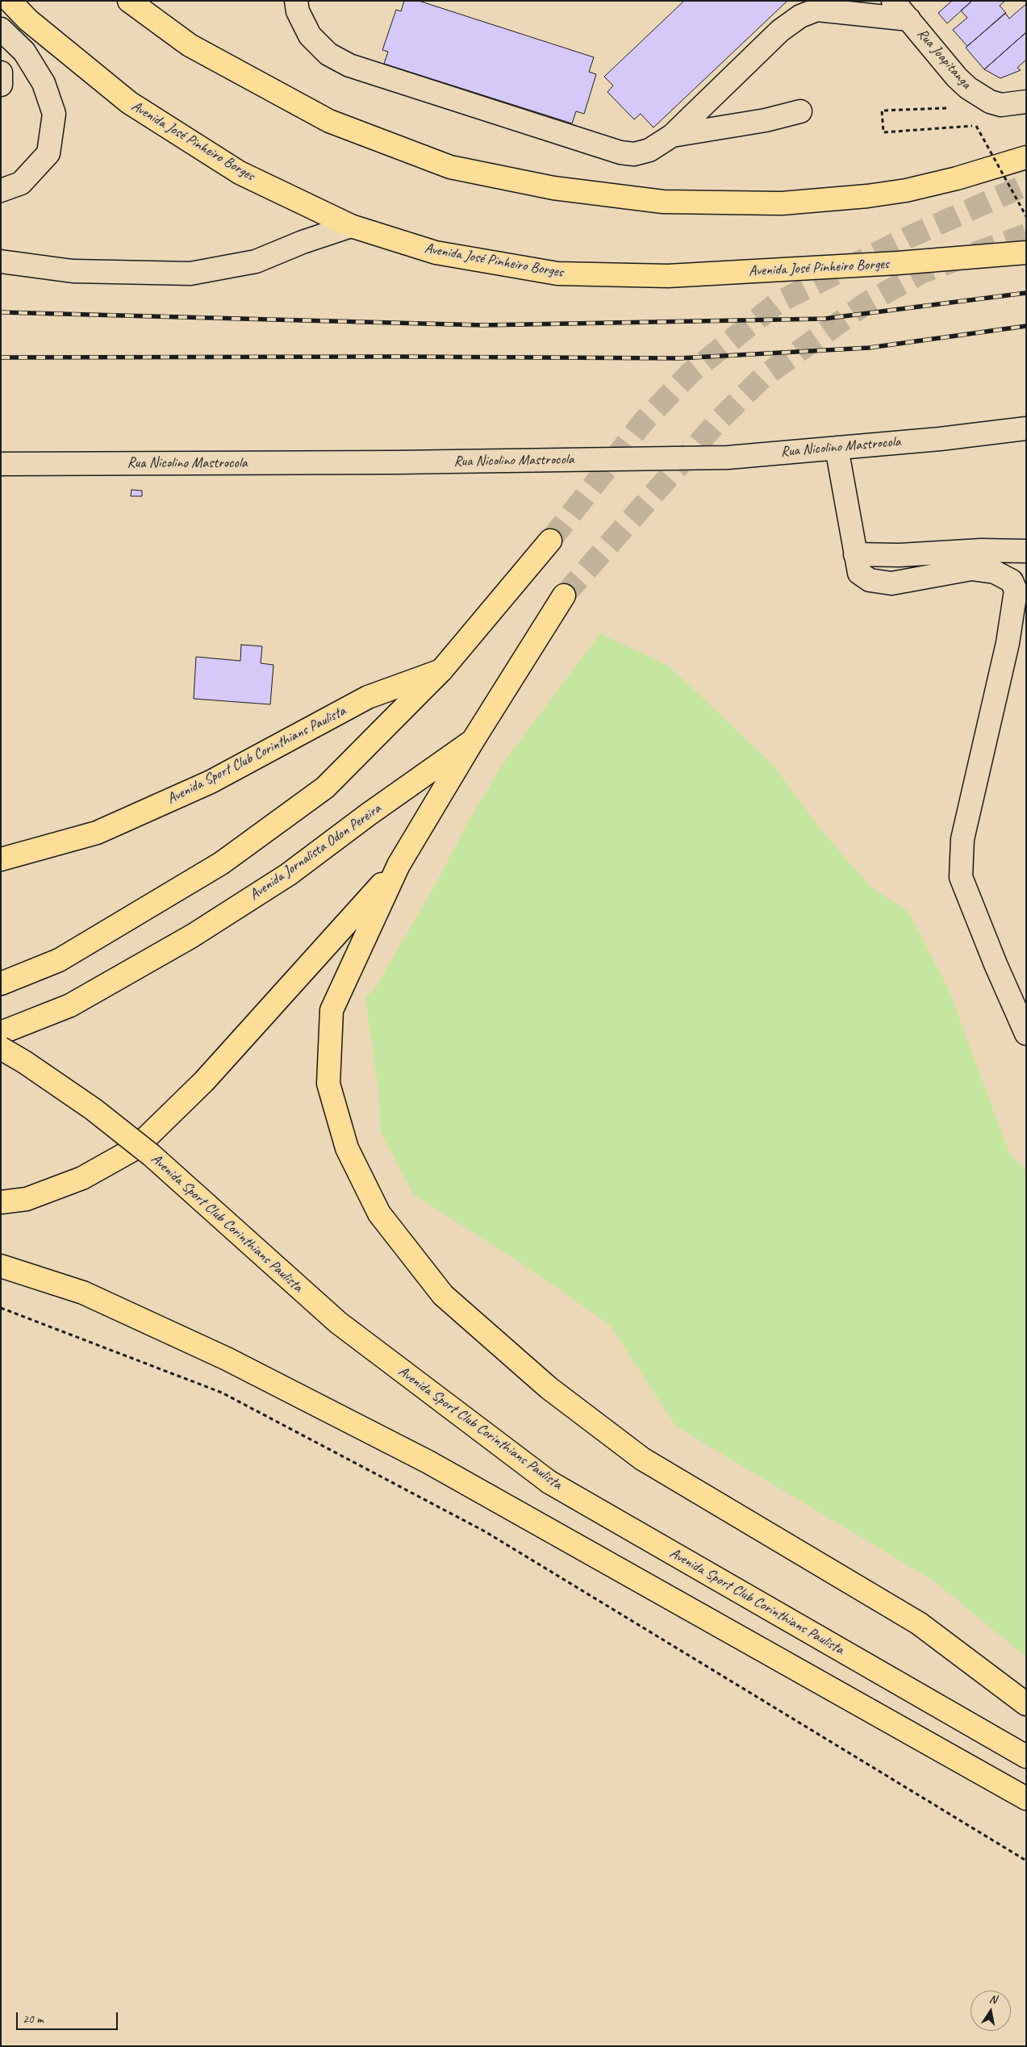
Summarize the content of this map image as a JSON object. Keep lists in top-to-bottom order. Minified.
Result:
{"streets":{"main road":["Avenida José Pinheiro Borges","Avenida Sport Club Corinthians Paulista","Avenida Jornalista Odon Pereira"],"street":["Rua Joapitanga","Rua Nicolino Mastrocola"]},"scale_bar":"20 m","north":"top"}
